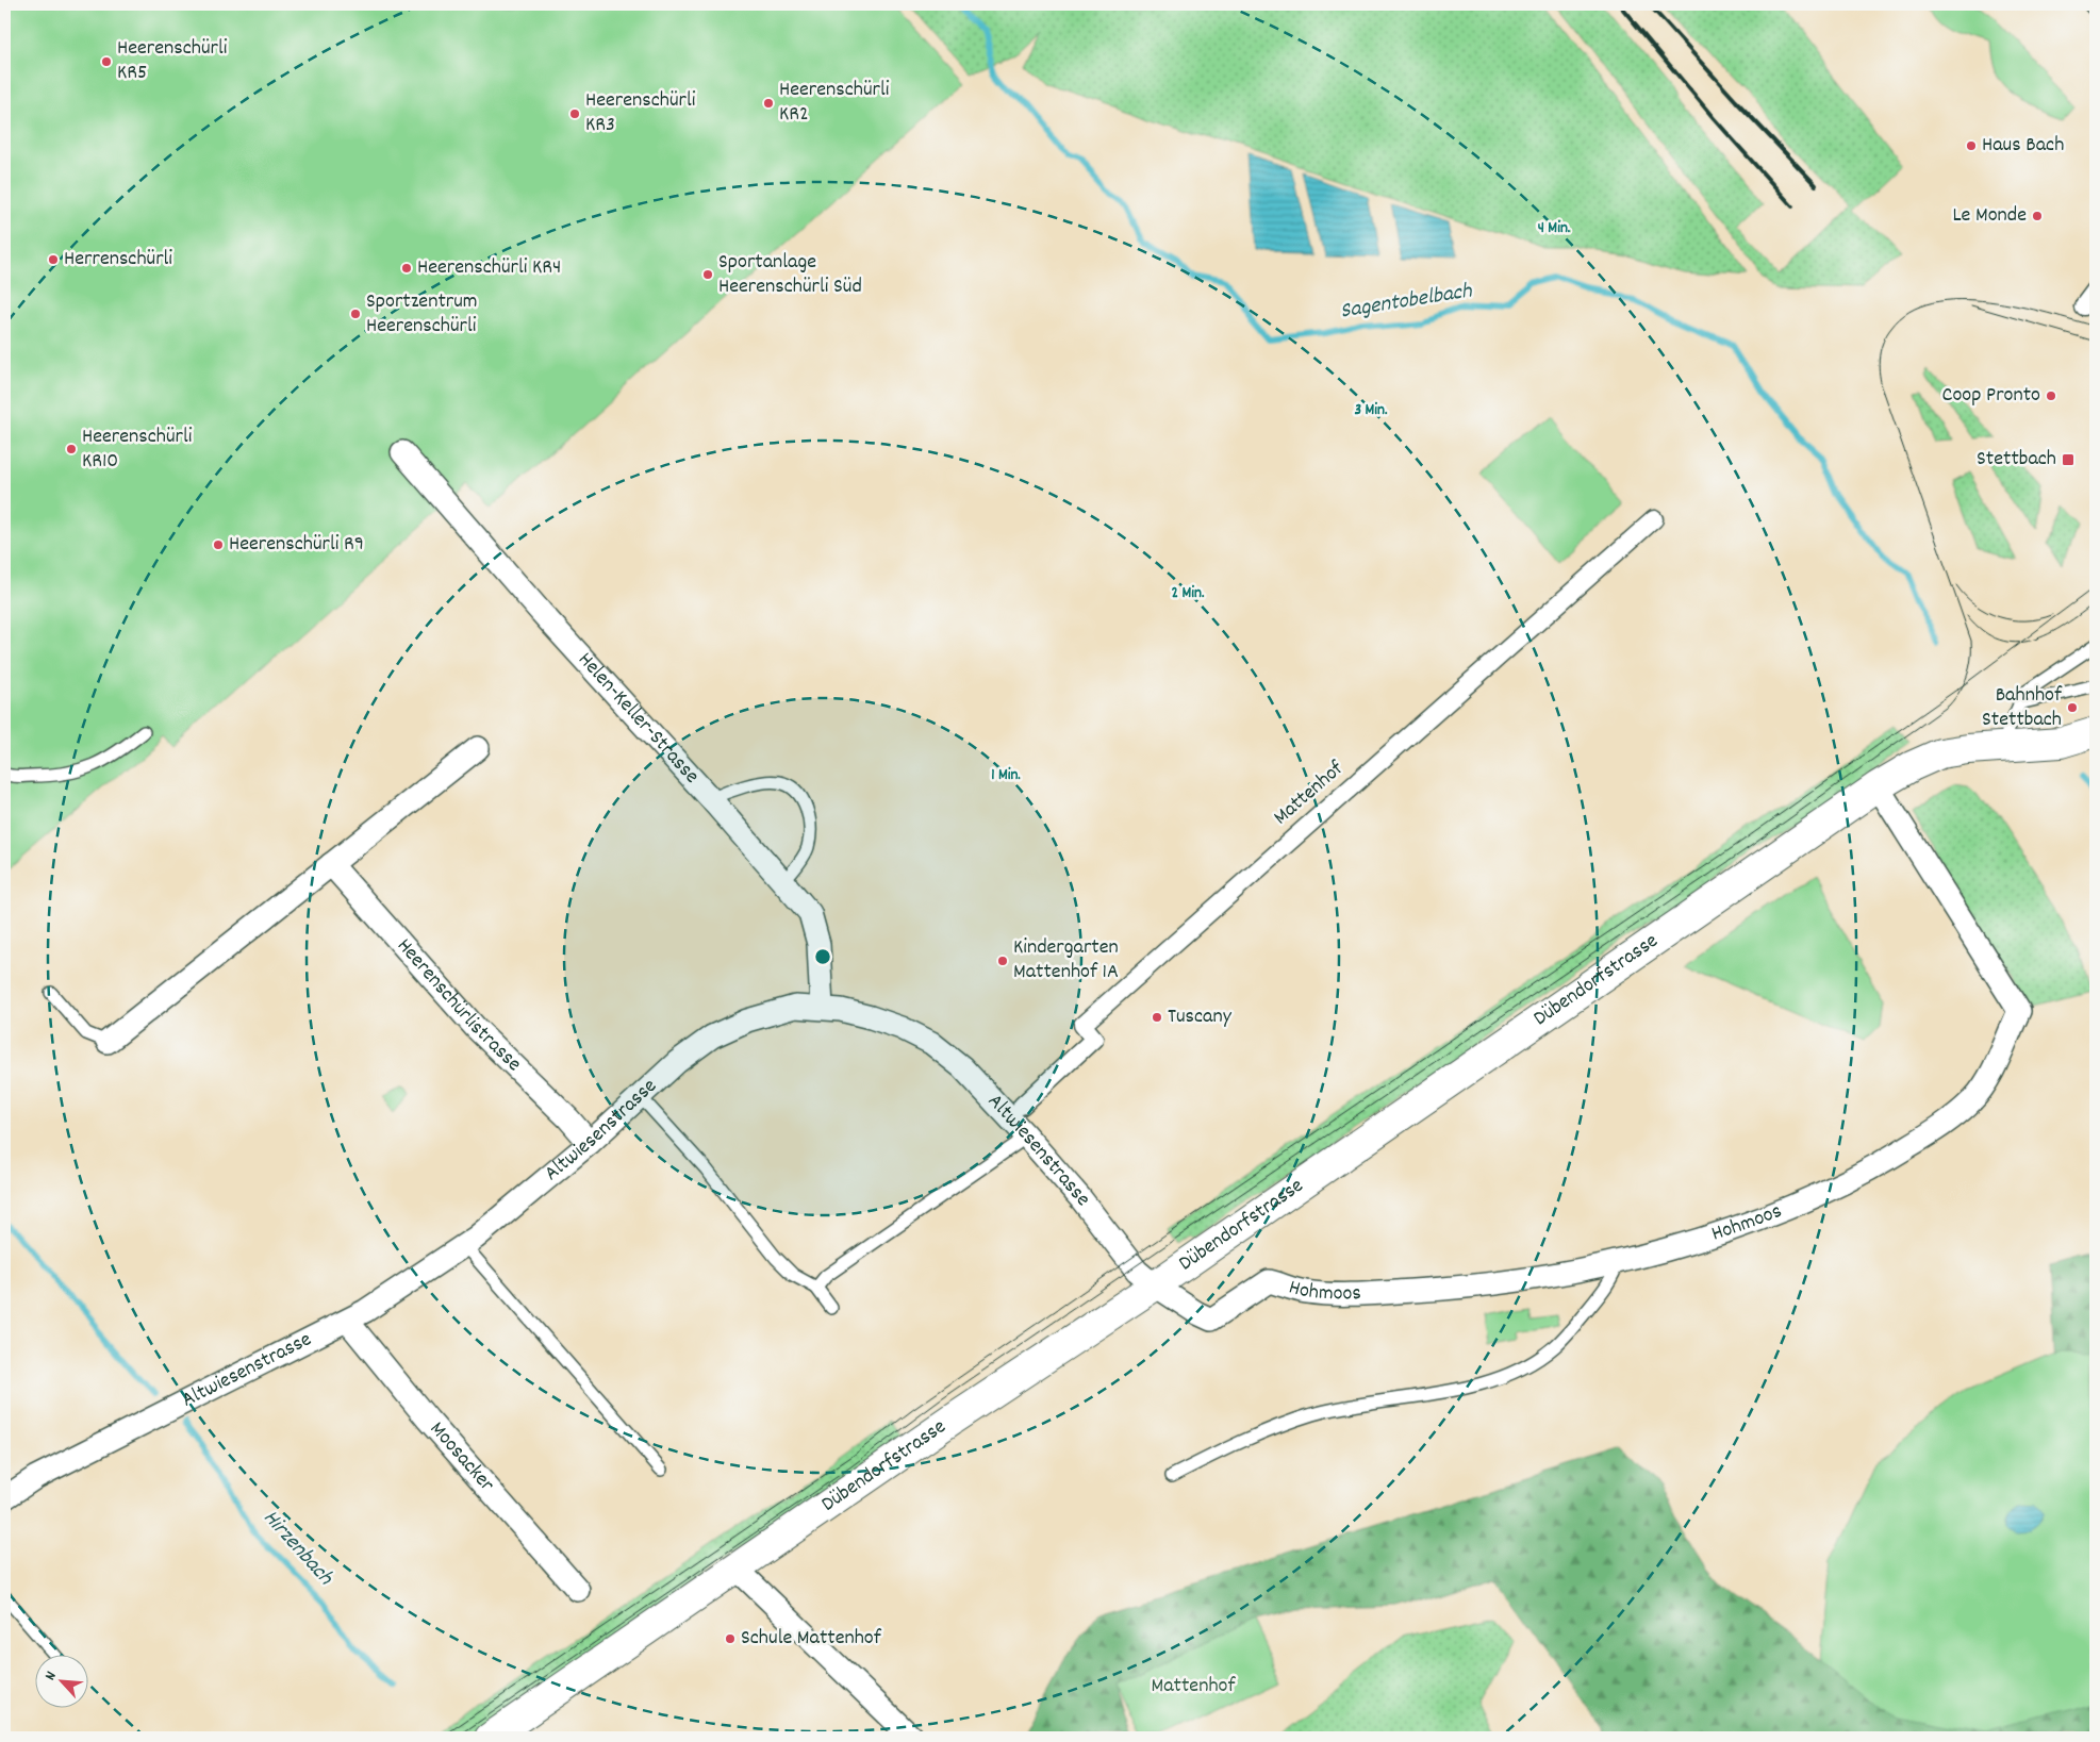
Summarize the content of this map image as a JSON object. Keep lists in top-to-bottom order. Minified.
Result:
{"streets":{"street":["Helen-Keller-Strasse","Mattenhof","Dübendorfstrasse","Heerenschürlistrasse","Altwiesenstrasse","Hohmoos","Moosacker"]},"crossings":[["Helen-Keller-Strasse","Altwiesenstrasse"],["Dübendorfstrasse","Altwiesenstrasse"],["Dübendorfstrasse","Hohmoos"],["Heerenschürlistrasse","Altwiesenstrasse"],["Altwiesenstrasse","Hohmoos"],["Altwiesenstrasse","Moosacker"]],"water":["Sagentobelbach","Hirzenbach"],"parks":["Mattenhof"],"places":{"other":["Heerenschürli KR5","Heerenschürli KR2","Heerenschürli KR3","Haus Bach","Le Monde","Herrenschürli","Heerenschürli KR4","Sportanlage Heerenschürli Süd","Sportzentrum Heerenschürli","Coop Pronto","Heerenschürli KR10","Heerenschürli R9","Bahnhof Stettbach","Kindergarten Mattenhof 1A","Tuscany","Schule Mattenhof"],"transit":["Stettbach"]},"north":"top left","rings":["4 Min.","3 Min.","2 Min.","1 Min."]}
